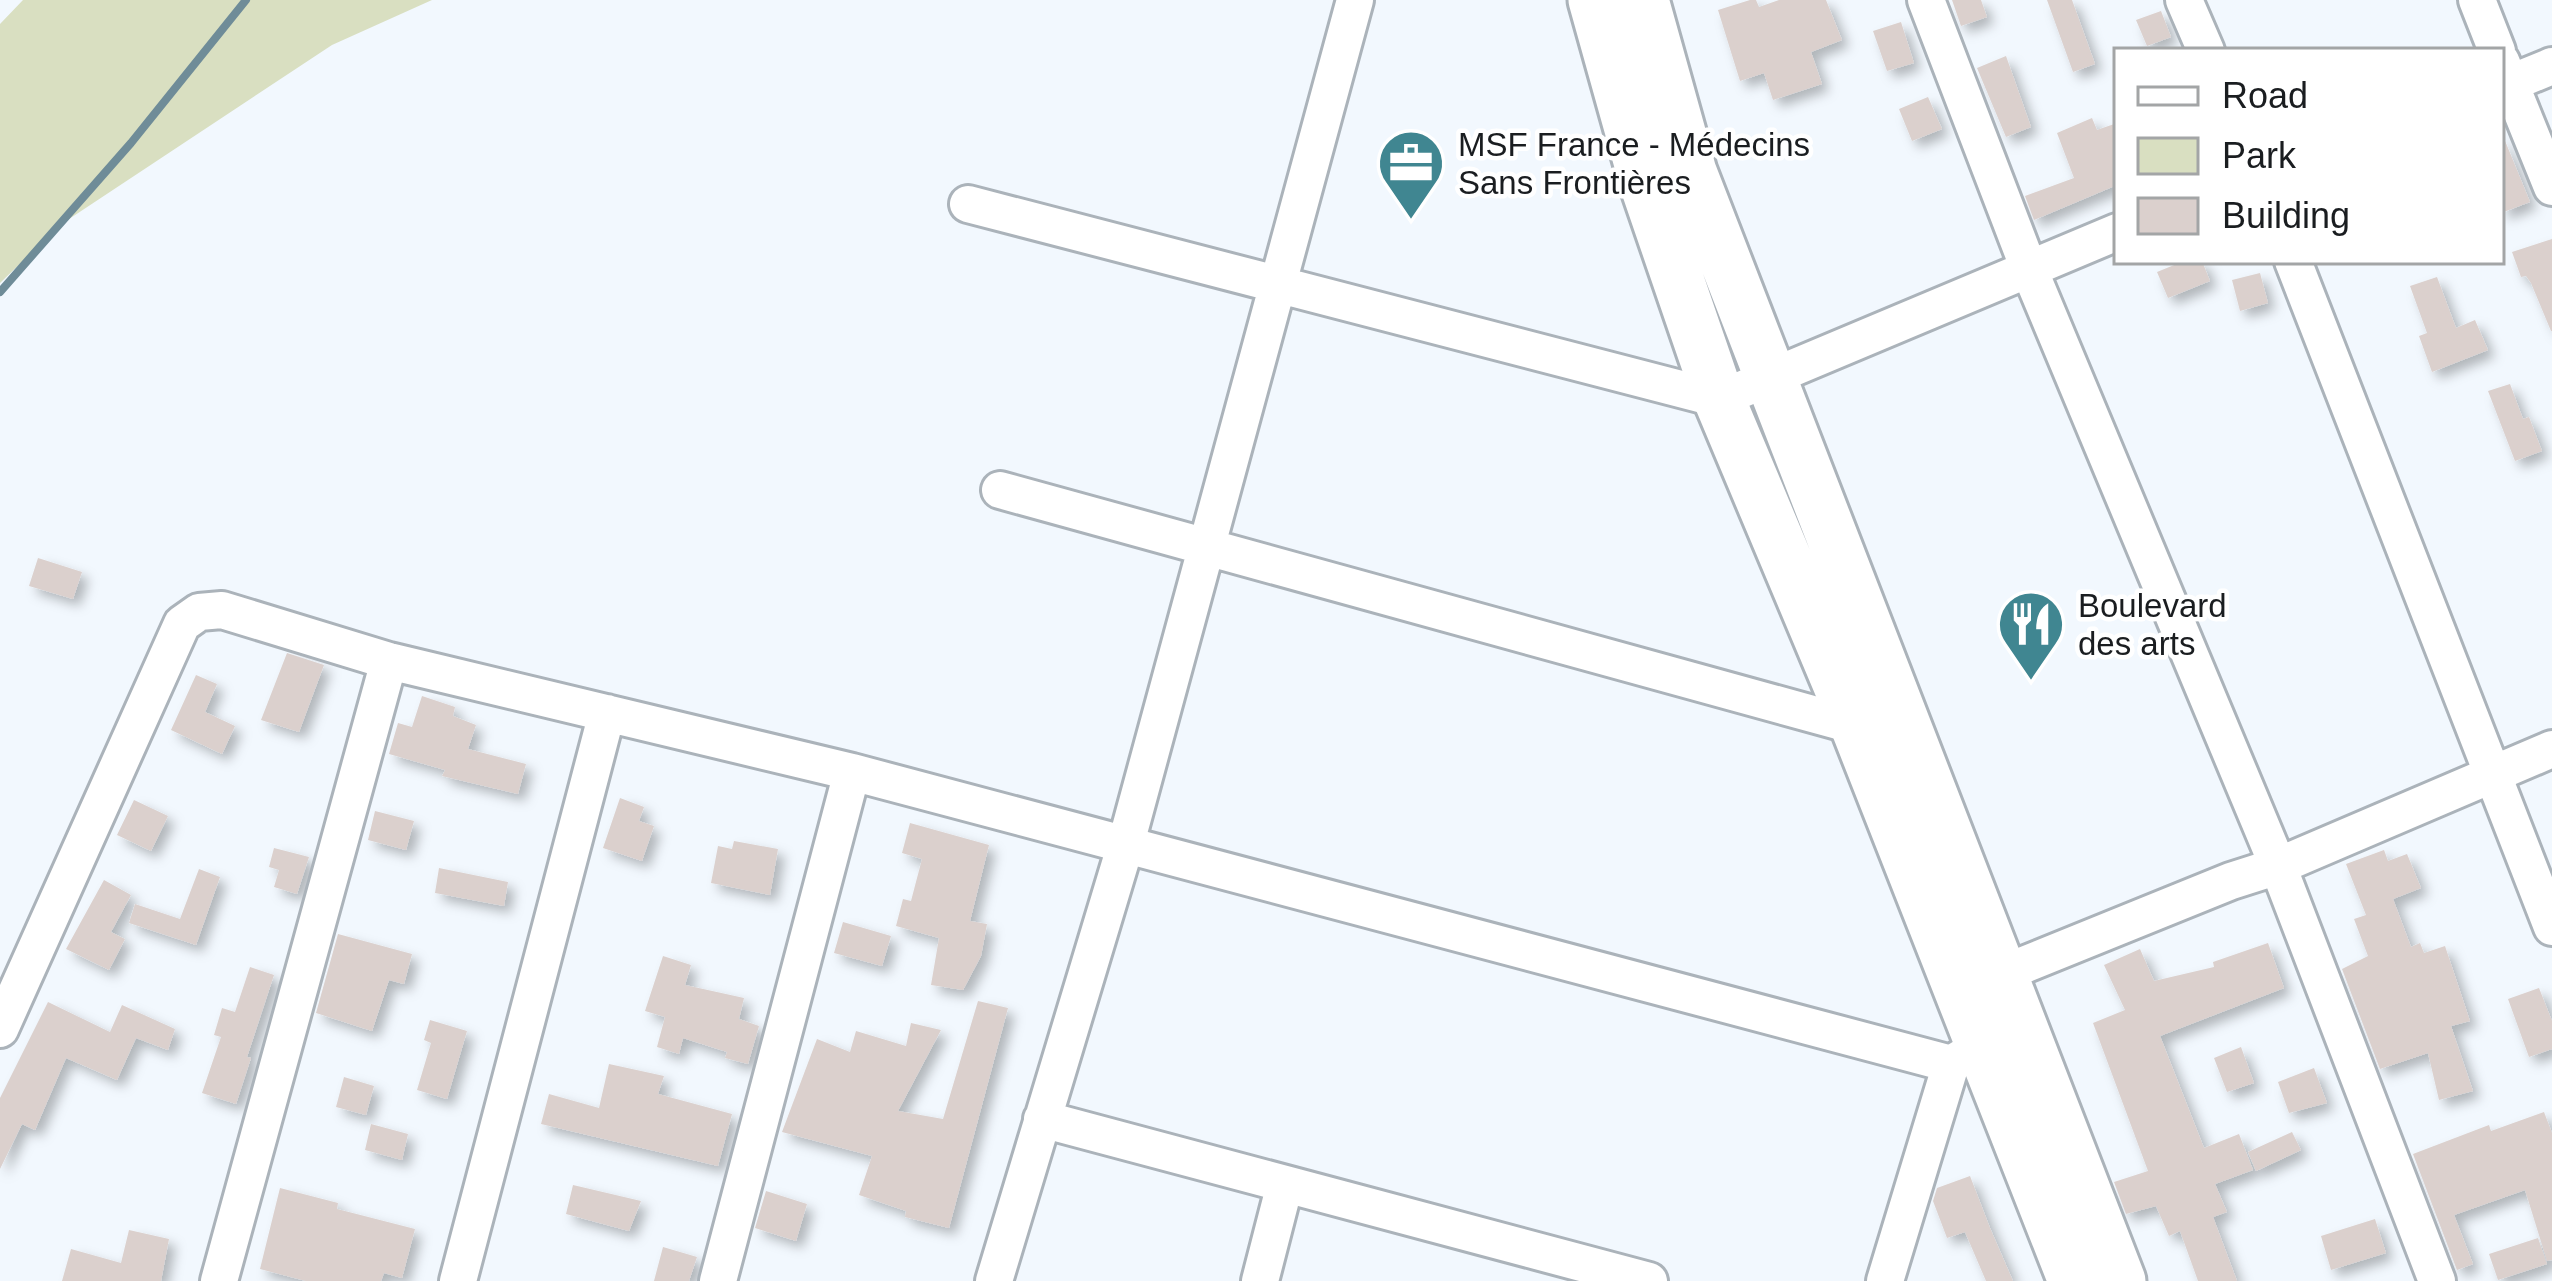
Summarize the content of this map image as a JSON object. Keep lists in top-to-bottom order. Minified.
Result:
{"places":{"office":["MSF France - Médecins Sans Frontières"],"restaurant":["Boulevard des arts"]},"legend":["Road","Park","Building"]}
